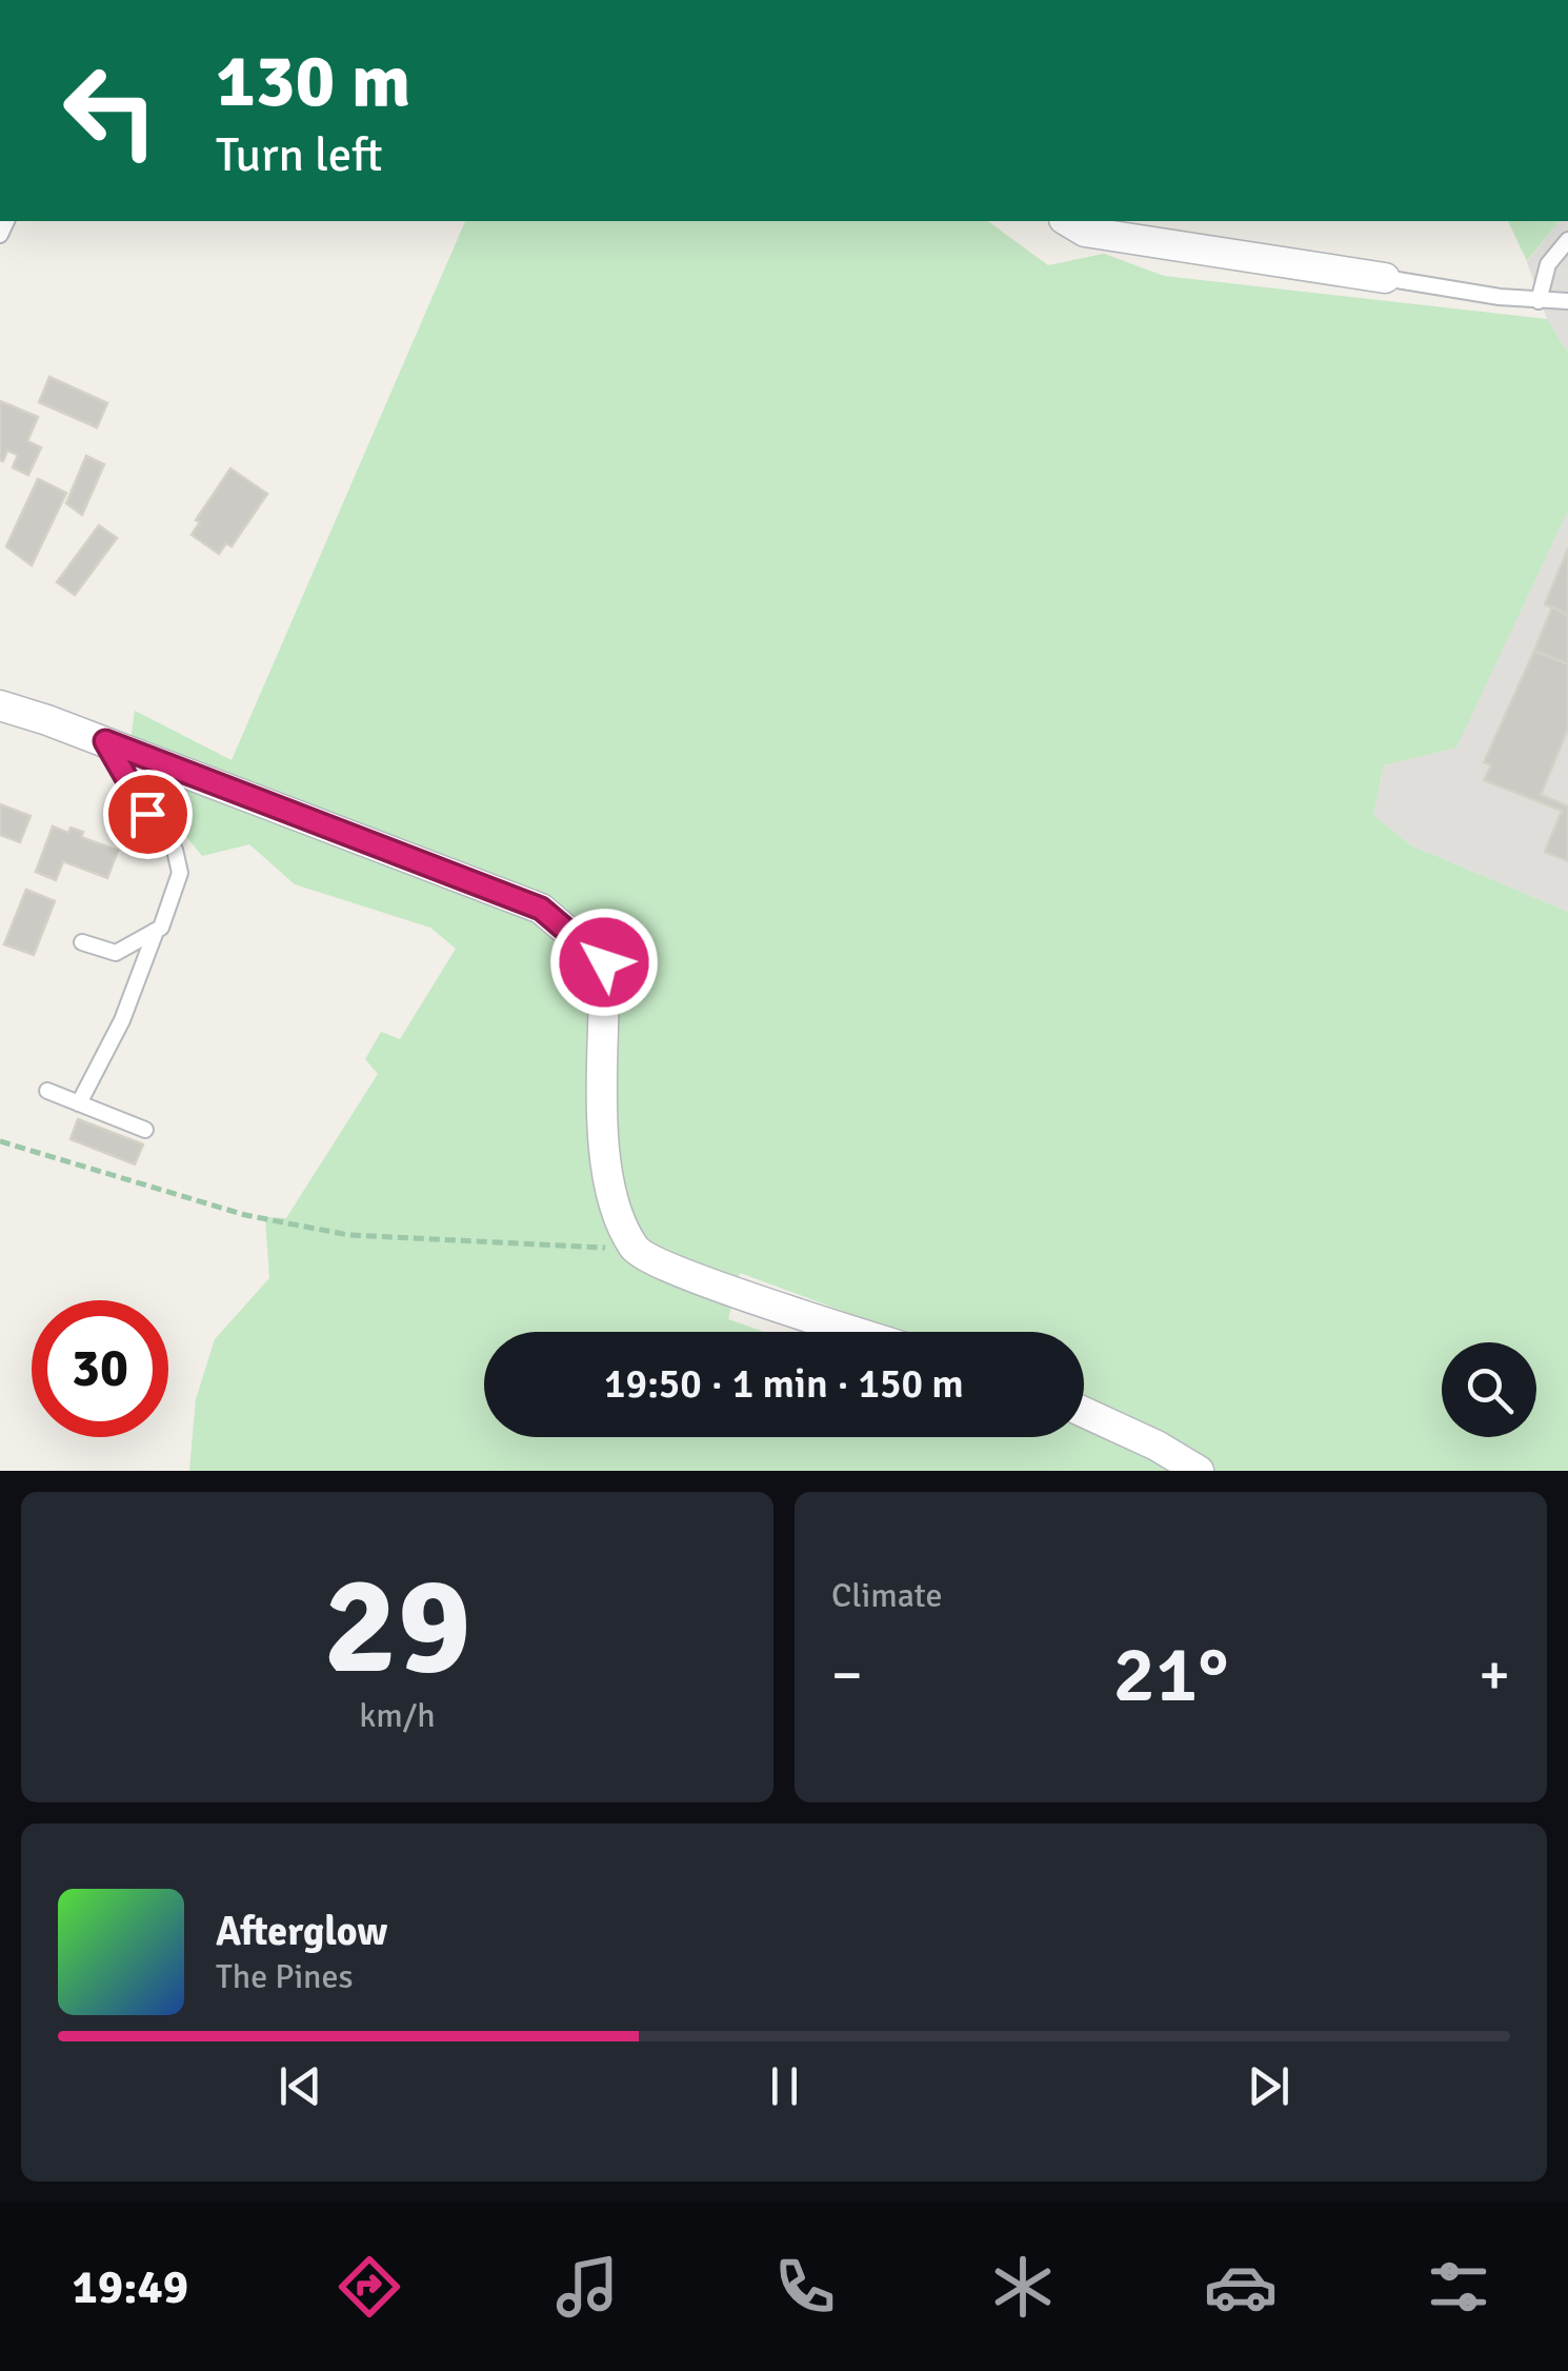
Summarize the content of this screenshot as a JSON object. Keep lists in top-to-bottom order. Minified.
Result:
{"page":{"turn":["130 m","Turn left"],"limit":"30","trip":"19:50 · 1 min · 150 m","tile":[["29","km/h"],"Climate"],"heat":["−","21°","+"],"song":["Afterglow","The Pines"],"tabs":"19:49"}}
